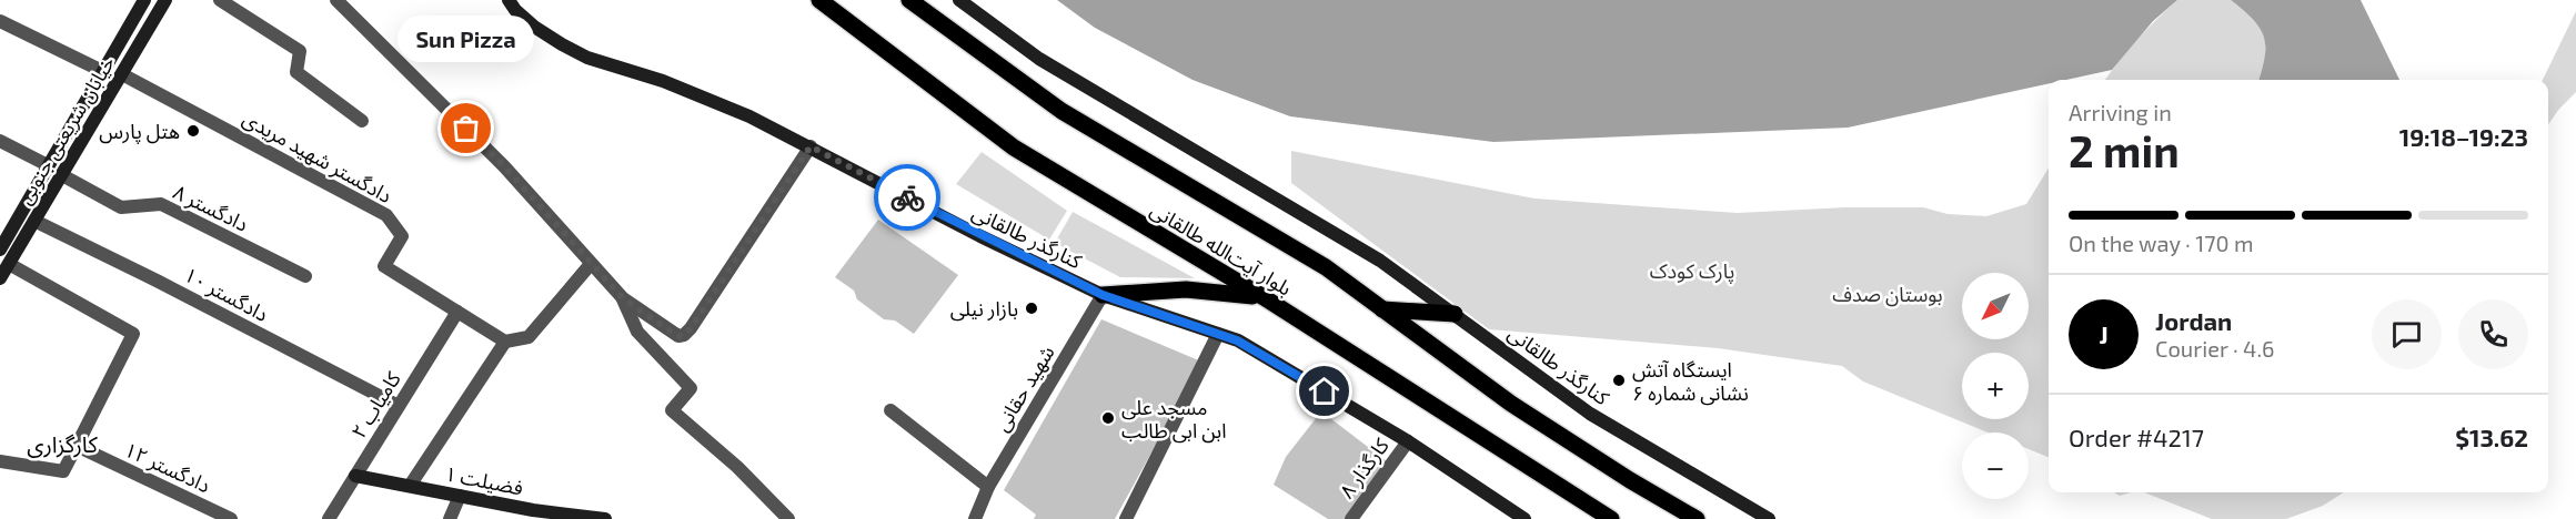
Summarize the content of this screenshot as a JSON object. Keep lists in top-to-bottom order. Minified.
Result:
{"streets":{"main road":["بلوار آیت‌الله طالقانی"],"street":["خیابان شریعتی جنوبی","دادگستر شهید مریدی","دادگستر ۸","کنارگذر طالقانی","دادگستر ۱۰","شهید حقانی","کامیاب ۲","دادگستر ۱۲","کارگذار ۸","فضیلت ۱"]},"crossings":[["خیابان شریعتی جنوبی","دادگستر شهید مریدی"],["خیابان شریعتی جنوبی","دادگستر ۸"],["خیابان شریعتی جنوبی","دادگستر ۱۰"],["دادگستر شهید مریدی","کامیاب ۲"],["کنارگذر طالقانی","شهید حقانی"],["کنارگذر طالقانی","کارگذار ۸"],["دادگستر ۱۰","کامیاب ۲"],["کامیاب ۲","فضیلت ۱"]],"districts":["کارگزاری"],"parks":["پارک کودک","بوستان صدف"],"places":["Sun Pizza","هتل پارس","بازار نیلی","ایستگاه آتش نشانی شماره ۶","مسجد علی ابن ابی طالب"],"north":"bottom left","page":{"bubble":"Sun Pizza","heading":["2 min","Arriving in","19:18–19:23"],"panel":["Jordan","Courier · 4.6","Order #4217","$13.62"],"bar":"On the way · 170 m","map_buttons":["+","−"],"round":"J"}}
